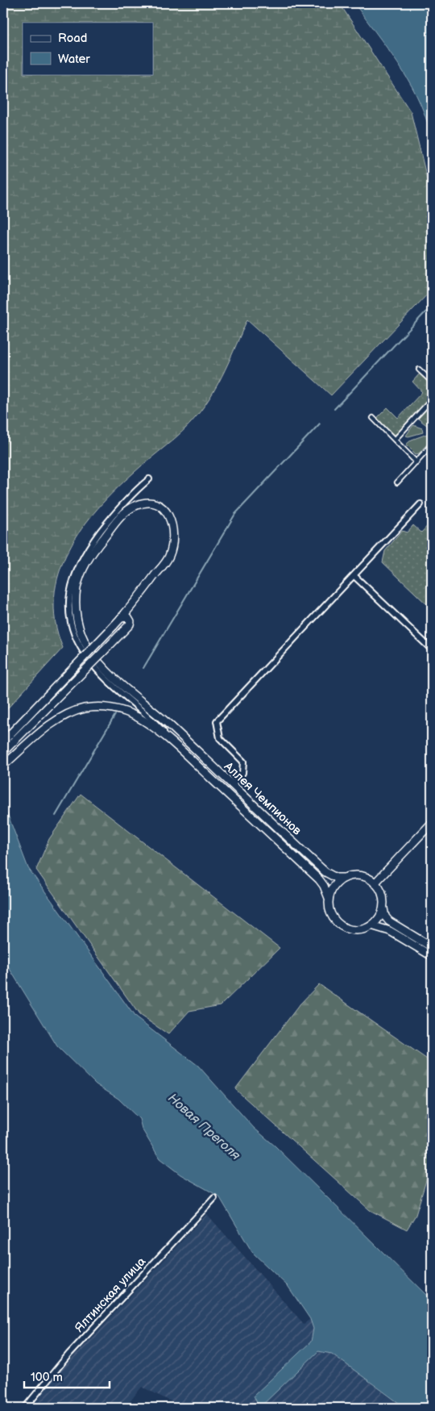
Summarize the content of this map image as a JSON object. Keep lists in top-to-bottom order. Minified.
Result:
{"streets":{"main road":["Аллея Чемпионов"],"street":["Ялтинская улица"]},"water":["Новая Преголя"],"legend":["Road","Water"],"scale_bar":"100 m"}
